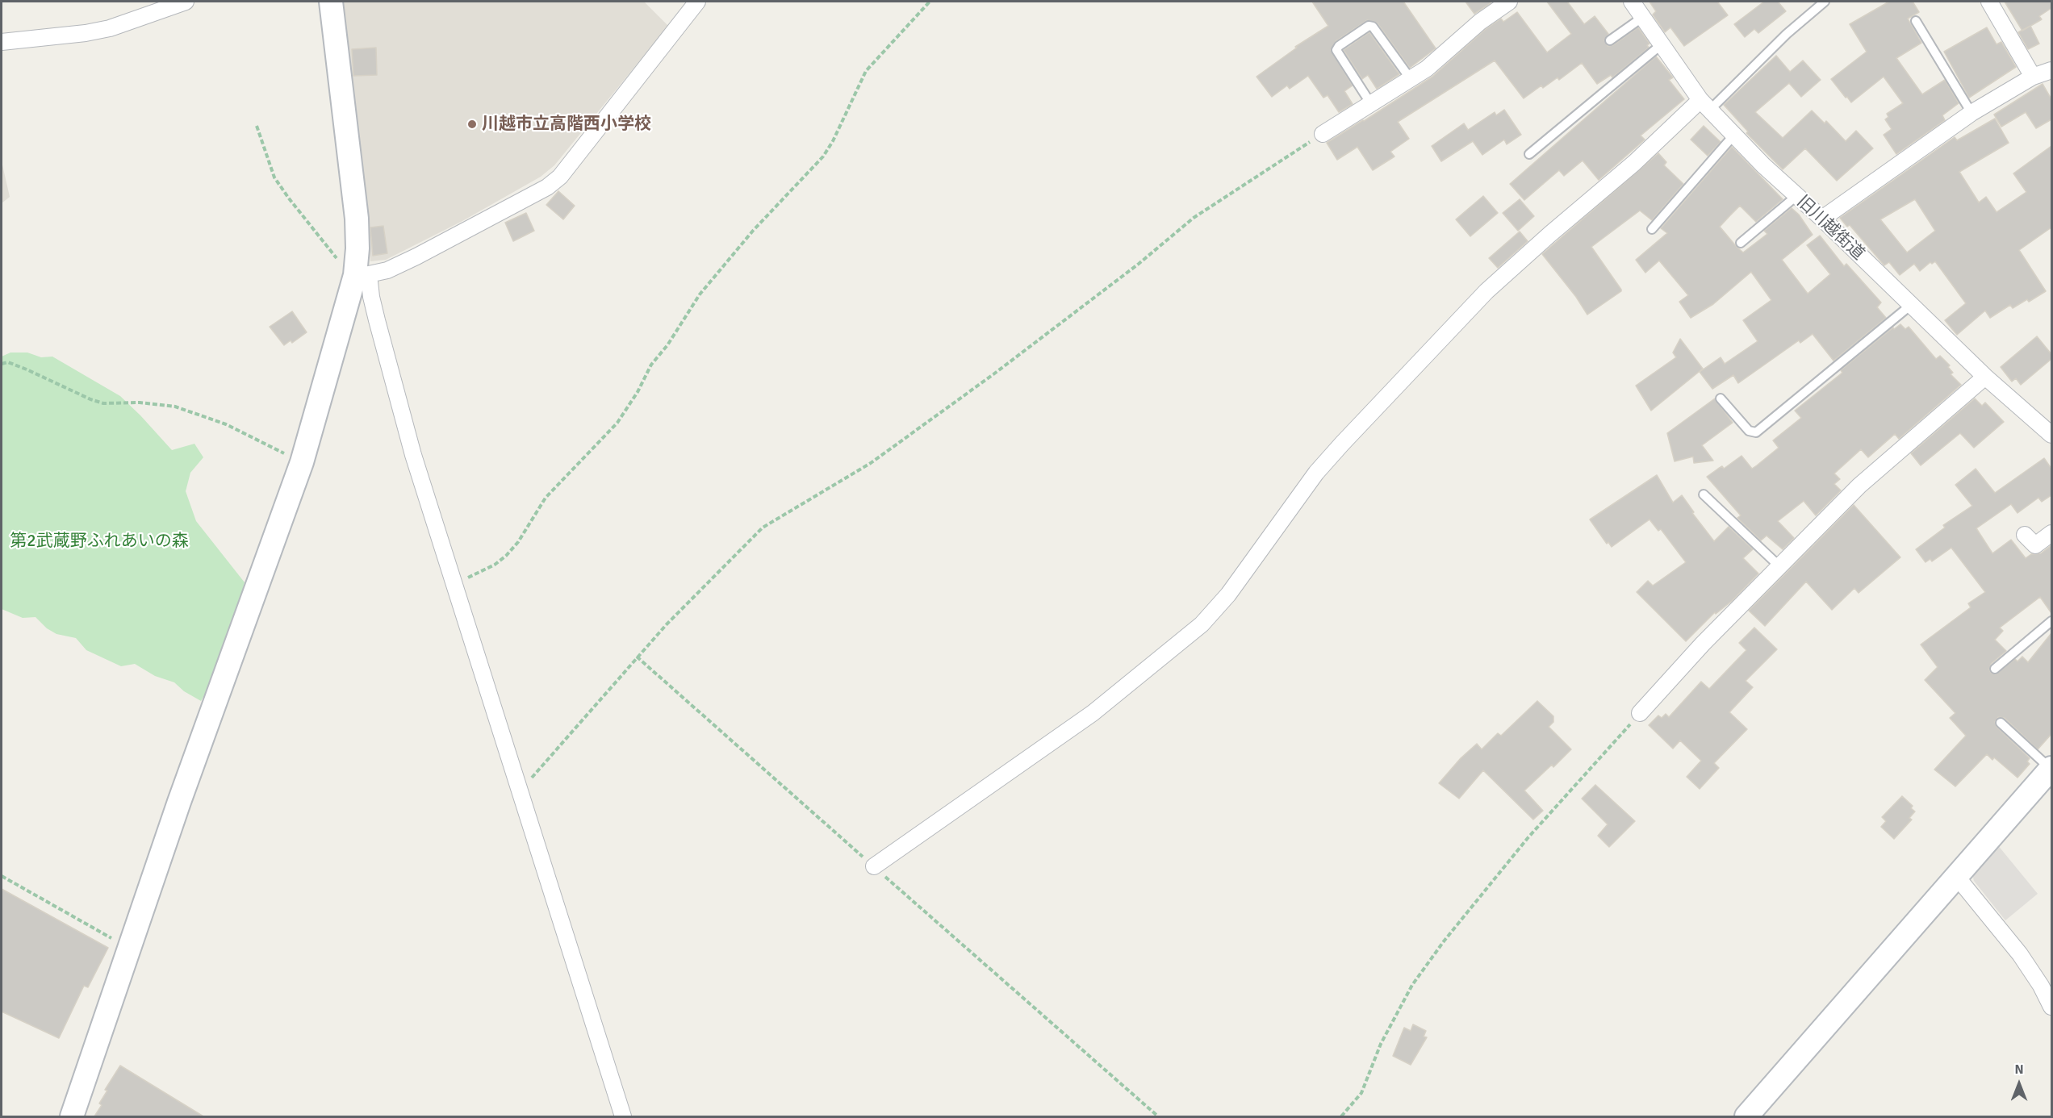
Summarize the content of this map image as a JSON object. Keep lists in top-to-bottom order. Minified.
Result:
{"streets":{"street":["旧川越街道"]},"parks":["第2武蔵野ふれあいの森"],"places":["川越市立高階西小学校"],"north":"top"}
